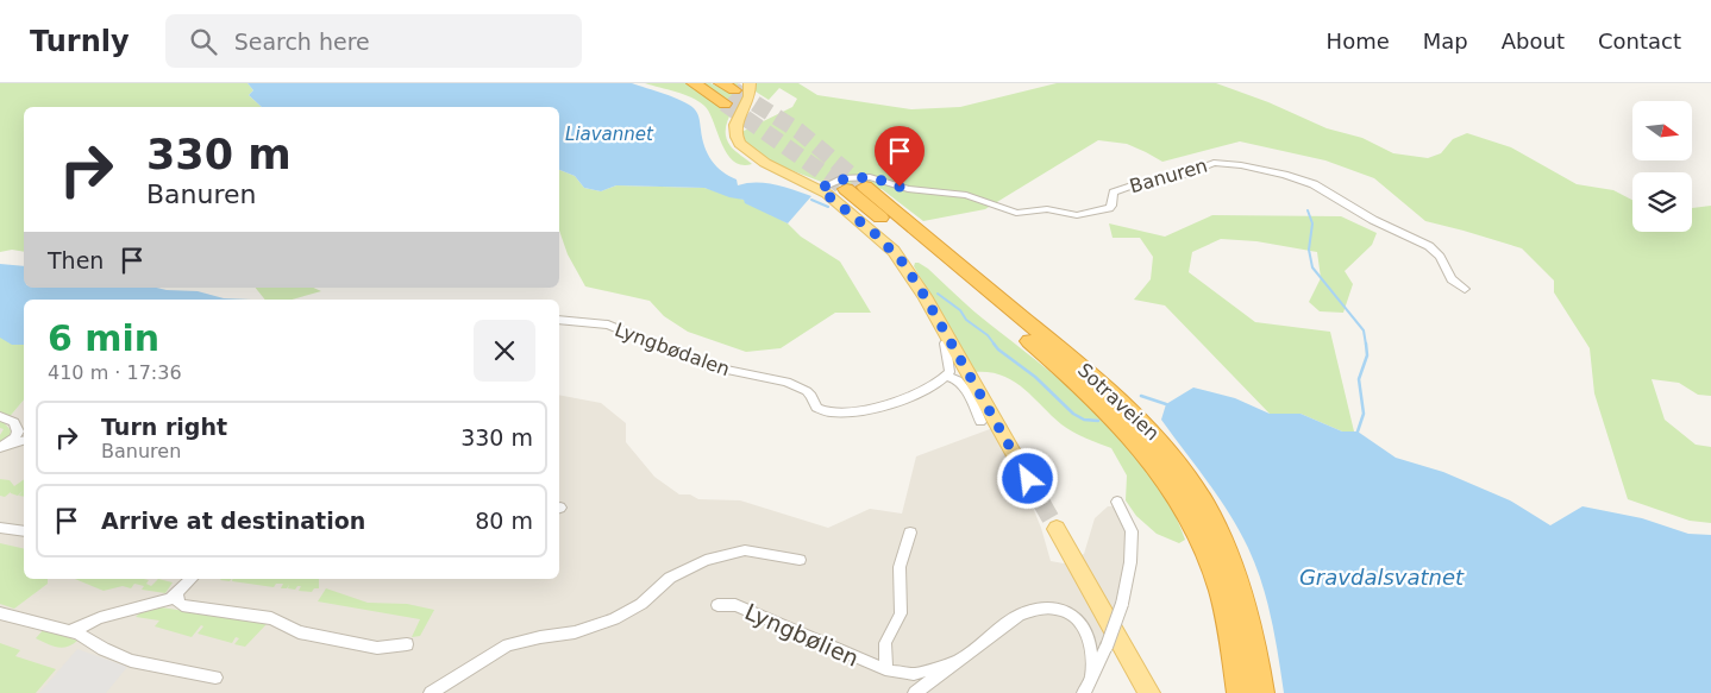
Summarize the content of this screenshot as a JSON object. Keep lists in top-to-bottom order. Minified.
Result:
{"streets":{"highway":["Sotraveien"],"street":["Banuren","Lyngbødalen","Lyngbølien"]},"water":["Liavannet","Gravdalsvatnet"],"north":"right","page":{"header":"Turnly","search":"Search here","nav":["Home","Map","About","Contact"],"turn":["330 m","Banuren"],"then":"Then","heading":["6 min","410 m · 17:36"],"list":[{"name":"Turn right","note":"Banuren","value":"330 m"},{"name":"Arrive at destination","value":"80 m"}]}}
